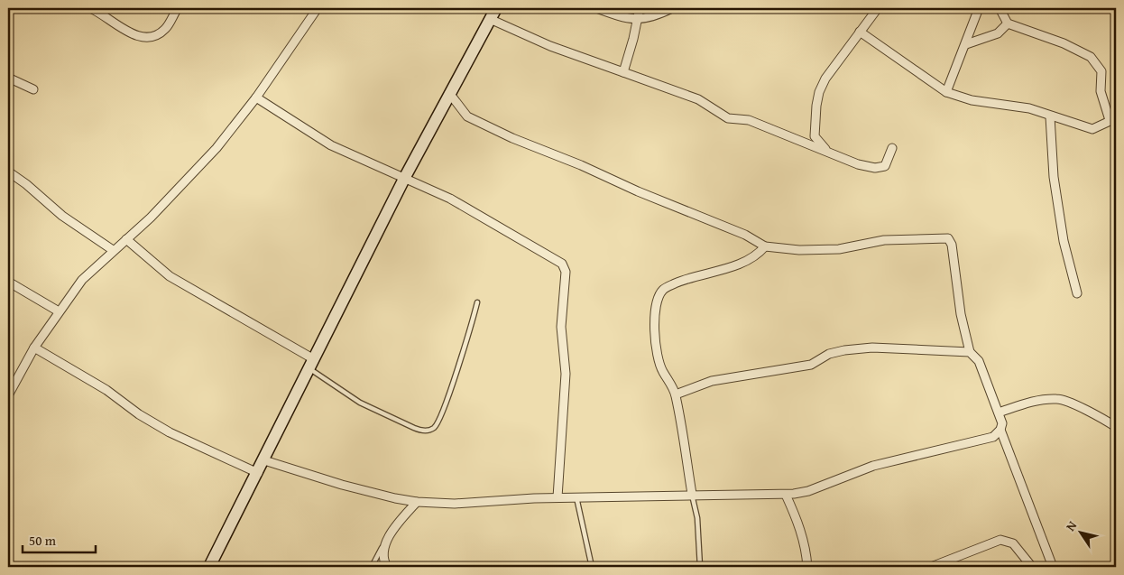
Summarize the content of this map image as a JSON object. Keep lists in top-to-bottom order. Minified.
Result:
{"scale_bar":"50 m","north":"top left"}
